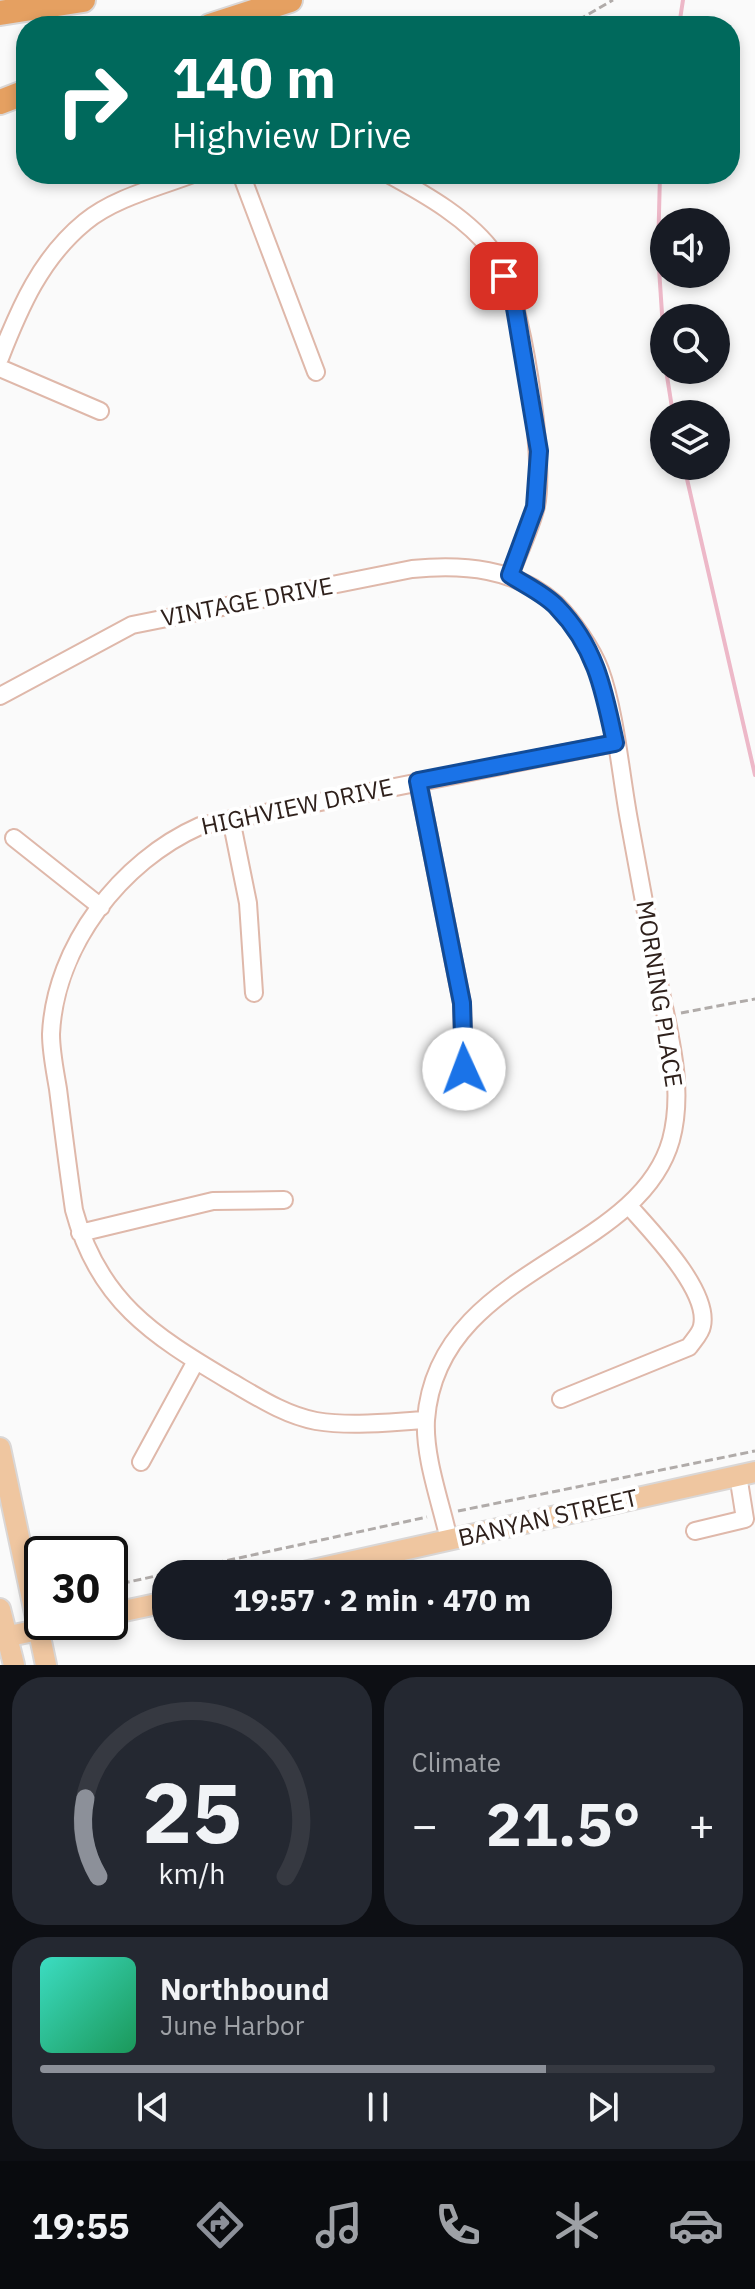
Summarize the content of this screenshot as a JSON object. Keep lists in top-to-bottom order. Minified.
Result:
{"streets":{"main road":["BANYAN STREET"],"street":["VINTAGE DRIVE","HIGHVIEW DRIVE","MORNING PLACE"]},"crossings":[["VINTAGE DRIVE","MORNING PLACE"],["HIGHVIEW DRIVE","MORNING PLACE"],["MORNING PLACE","BANYAN STREET"]],"page":{"turn":["140 m","Highview Drive"],"limit":"30","trip":"19:57 · 2 min · 470 m","tile":"Climate","heat":["−","21.5°","+"],"song":["Northbound","June Harbor"],"tabs":"19:55","gauge":["25","km/h"]}}
